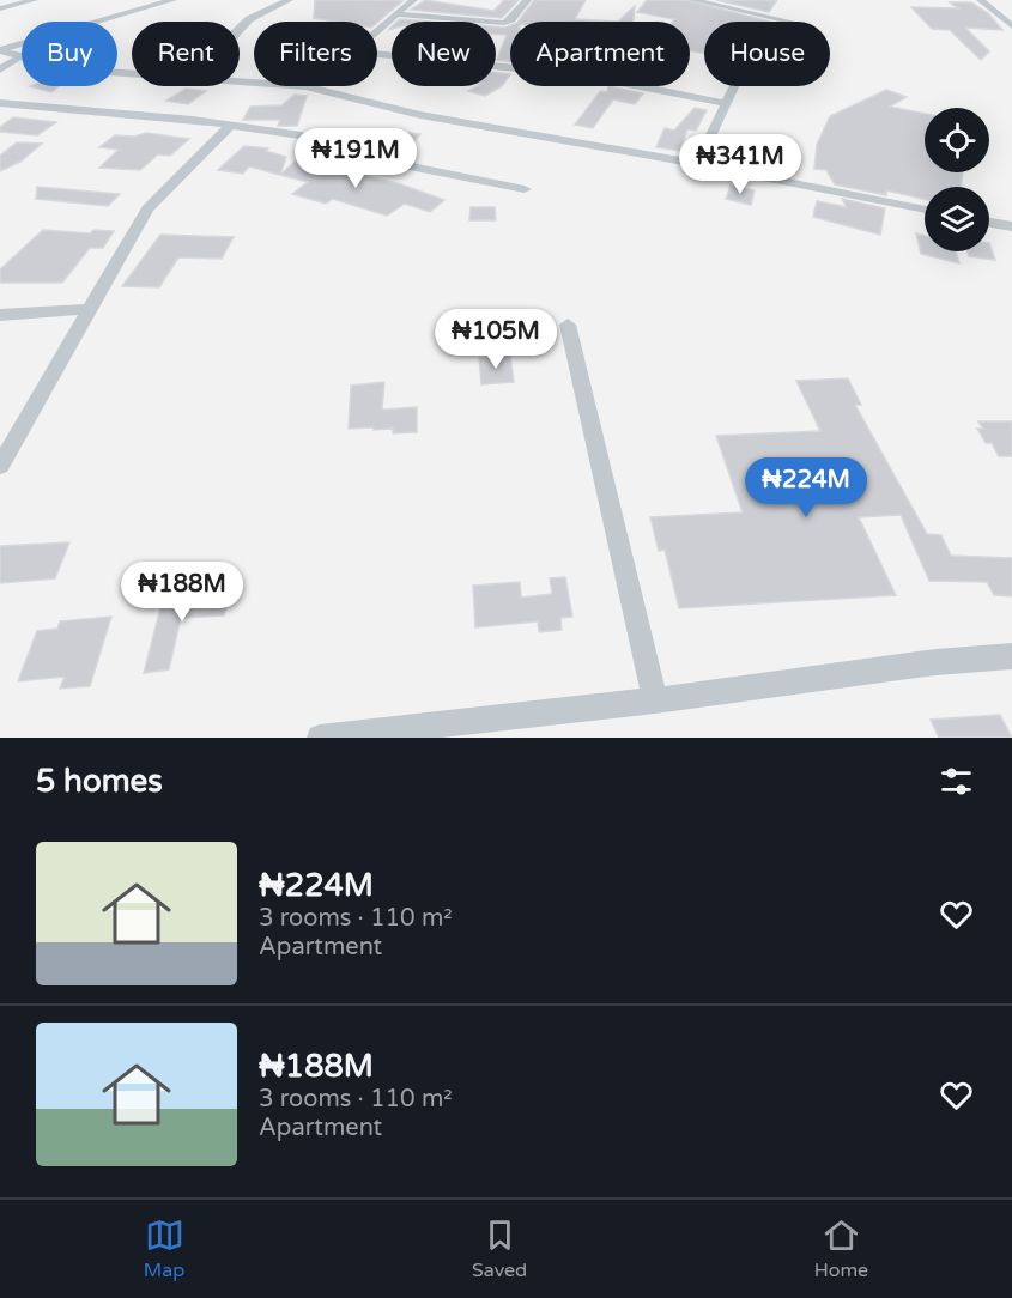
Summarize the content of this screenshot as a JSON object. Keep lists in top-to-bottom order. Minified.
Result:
{"page":{"chip":["Buy","Rent","Filters","New","Apartment","House"],"price":["₦191M","₦341M","₦105M","₦224M","₦188M"],"heading":"5 homes","list":[{"name":"₦224M","note":"3 rooms · 110 m² · Apartment"},{"name":"₦188M","note":"3 rooms · 110 m² · Apartment"}],"tabs":["Map","Saved","Home"]}}
